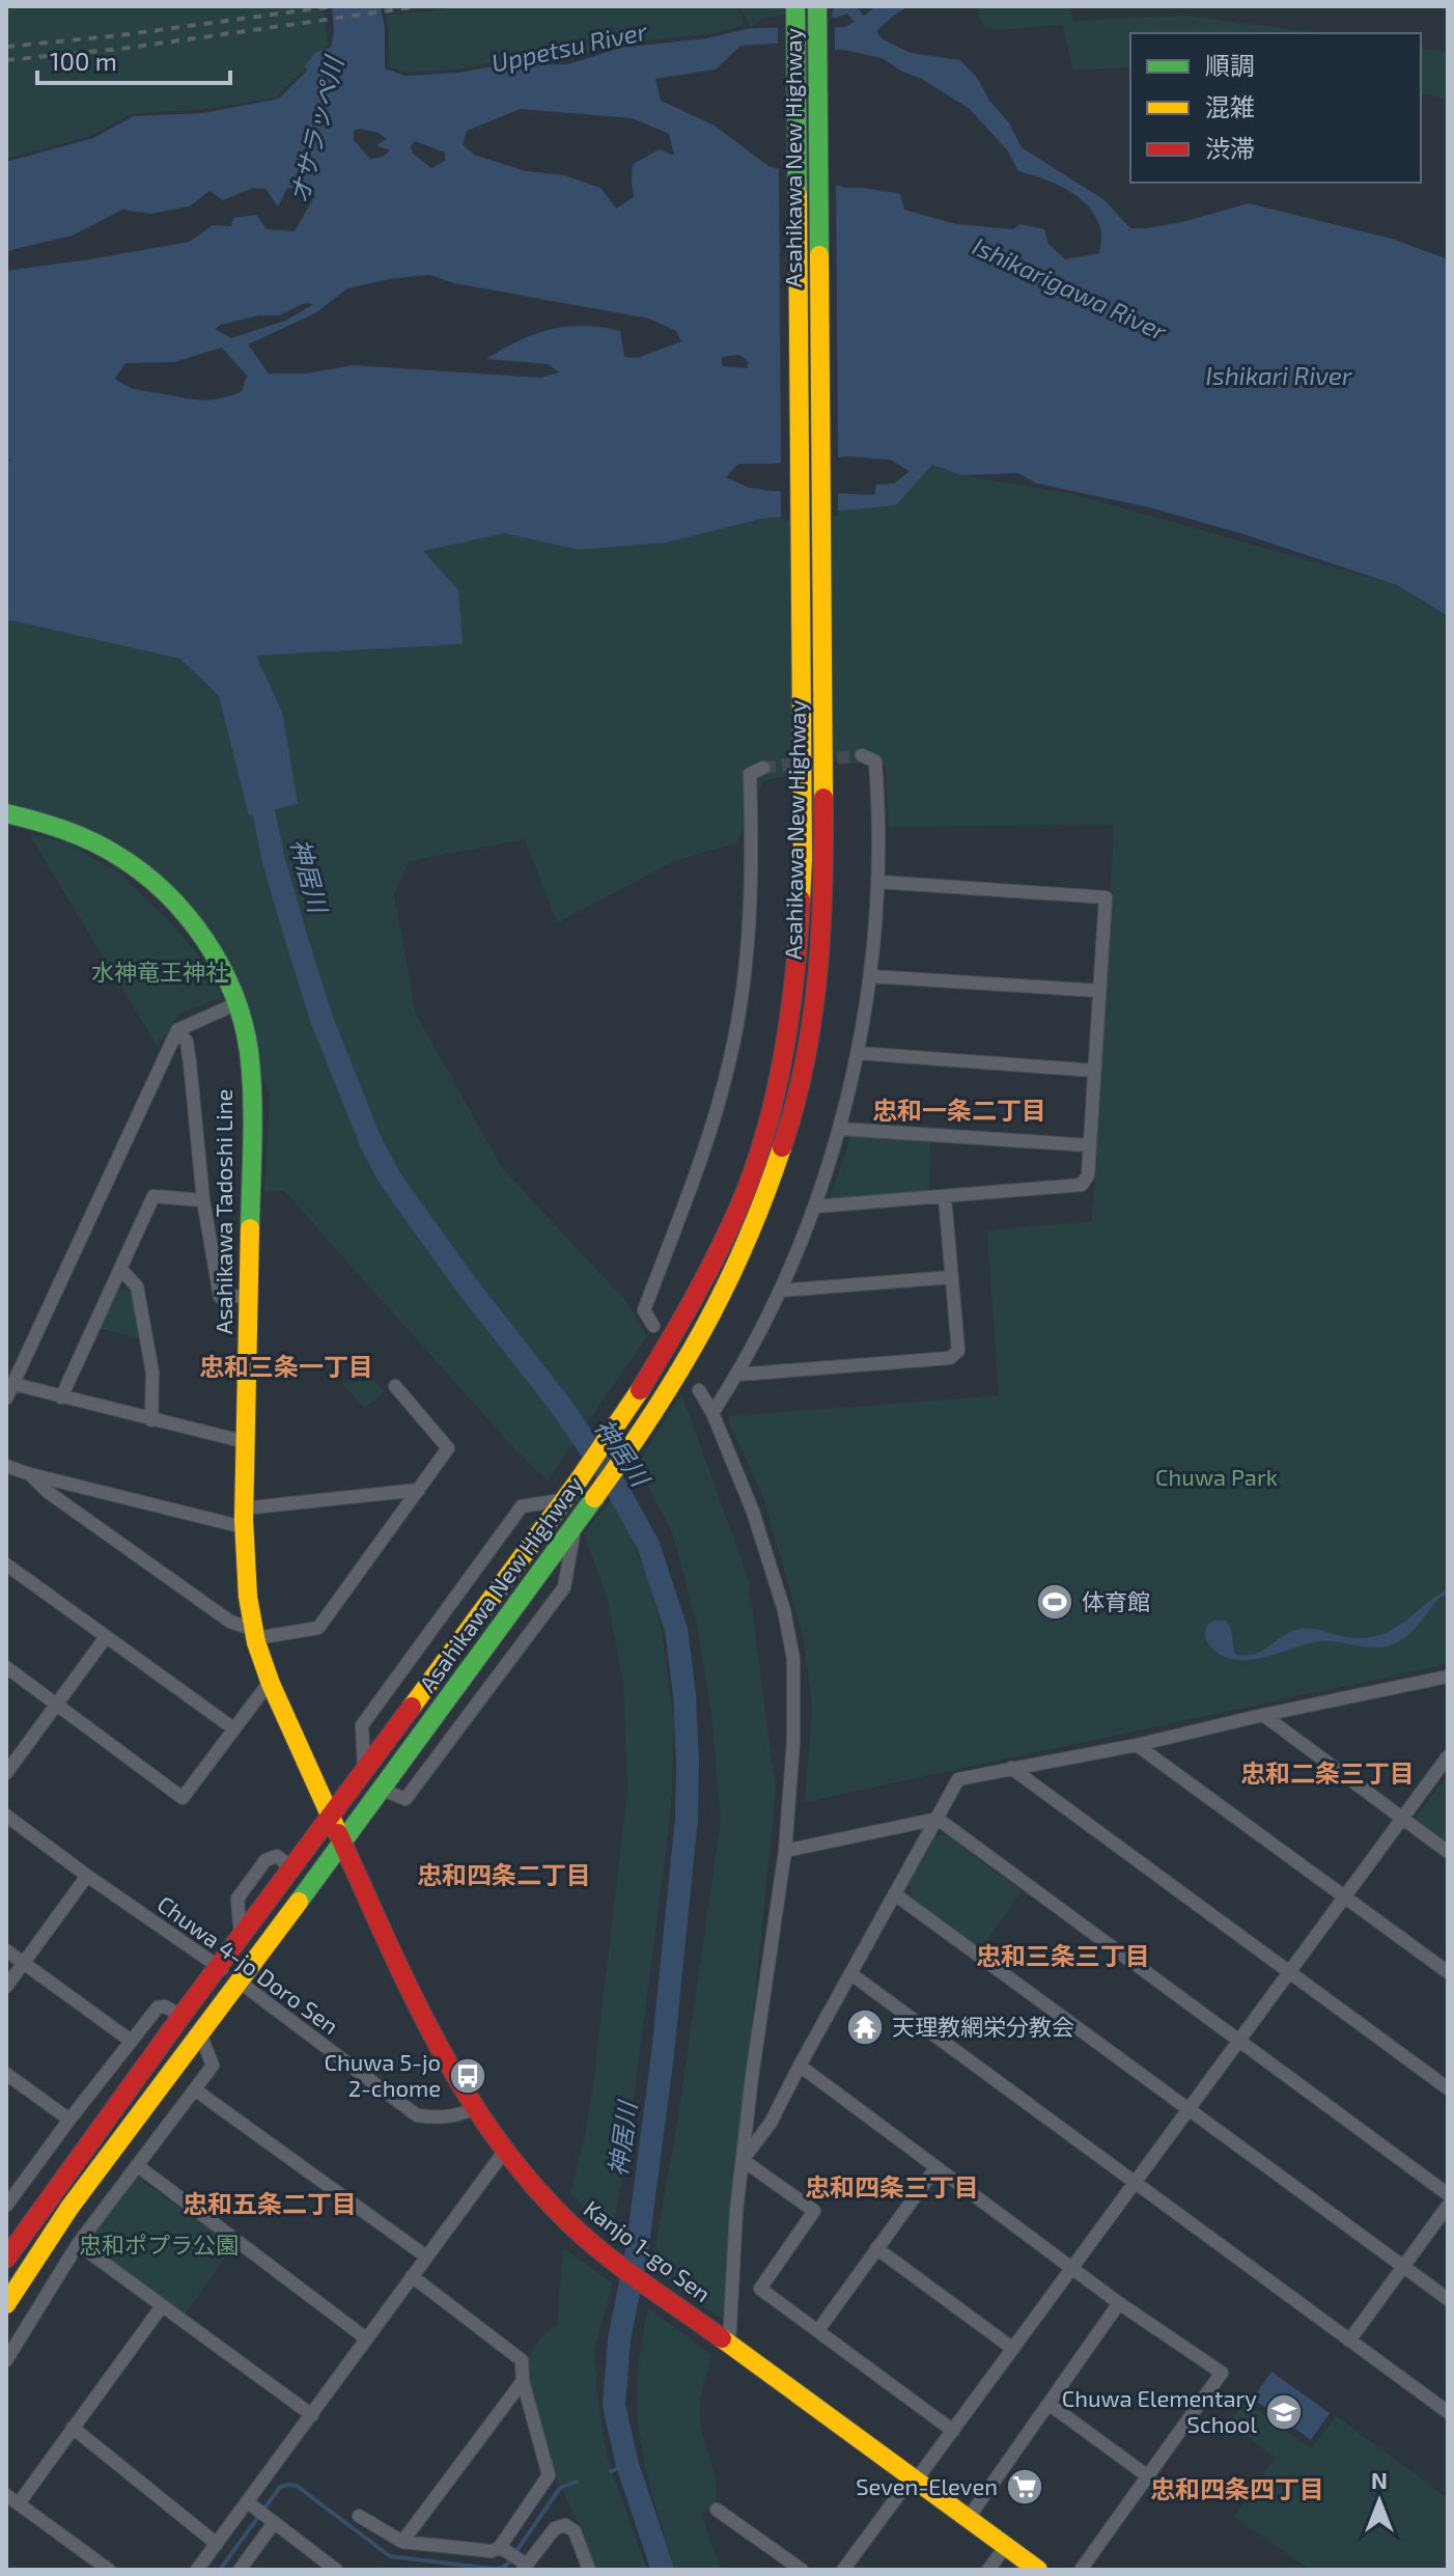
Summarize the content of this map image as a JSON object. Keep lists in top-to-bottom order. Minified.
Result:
{"streets":{"main road":["Asahikawa New Highway","Asahikawa Tadoshi Line","Kanjo 1-go Sen"],"street":["Chuwa 4-jo Doro Sen"]},"crossings":[["Asahikawa New Highway","Asahikawa Tadoshi Line"],["Asahikawa New Highway","Chuwa 4-jo Doro Sen"],["Asahikawa New Highway","Kanjo 1-go Sen"],["Asahikawa Tadoshi Line","Kanjo 1-go Sen"],["Chuwa 4-jo Doro Sen","Kanjo 1-go Sen"]],"districts":["忠和一条二丁目","忠和三条一丁目","忠和二条三丁目","忠和四条二丁目","忠和三条三丁目","忠和四条三丁目","忠和五条二丁目","忠和四条四丁目"],"water":["Uppetsu River","オサラッペ川","Ishikarigawa River","Ishikari River","神居川"],"parks":["水神竜王神社","Chuwa Park","忠和ポプラ公園"],"places":{"sports":["体育館"],"temple":["天理教網栄分教会"],"bus stop":["Chuwa 5-jo 2-chome"],"school or university":["Chuwa Elementary School"],"supermarket":["Seven-Eleven"]},"legend":["順調","混雑","渋滞"],"scale_bar":"100 m","north":"top"}
